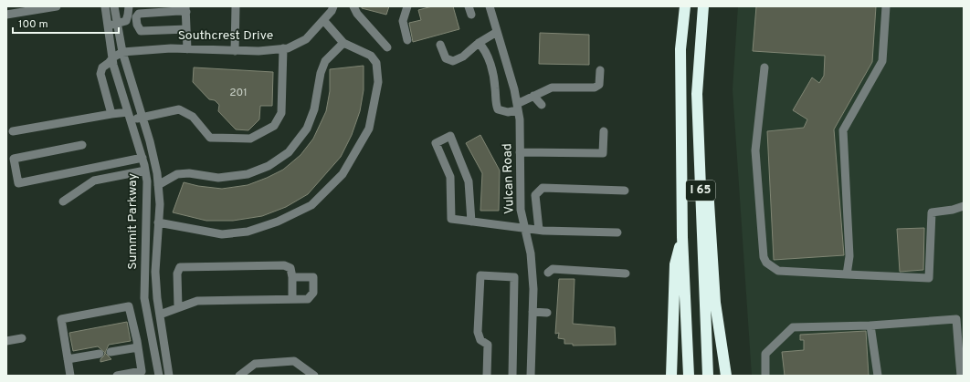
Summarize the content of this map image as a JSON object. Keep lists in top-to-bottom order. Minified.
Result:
{"streets":{"highway":["I 65"],"street":["Southcrest Drive","Vulcan Road","Summit Parkway"]},"crossings":[["Southcrest Drive","Summit Parkway"]],"house_numbers":["201"],"scale_bar":"100 m"}
